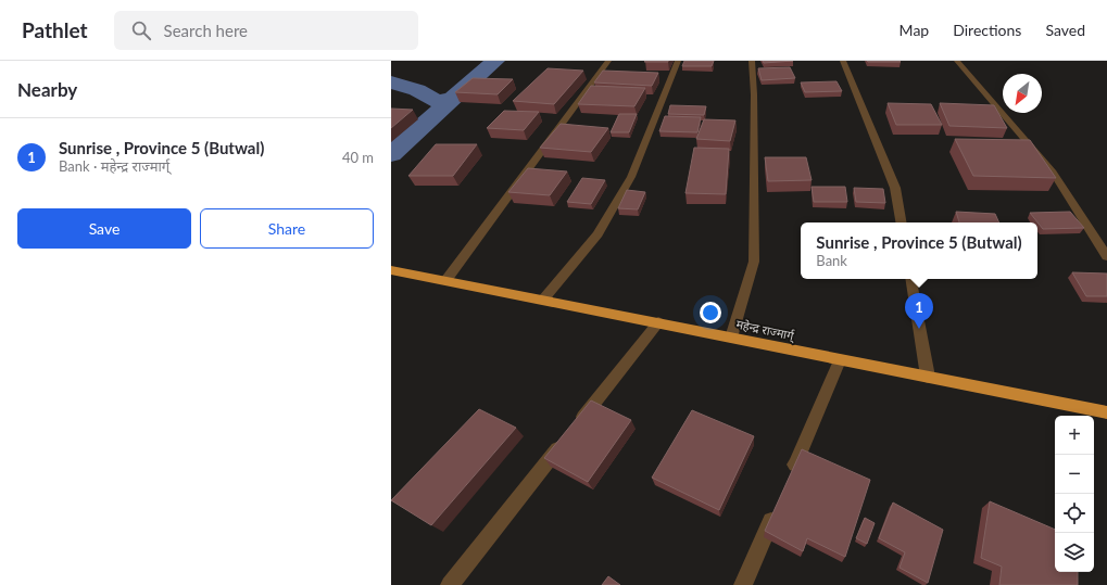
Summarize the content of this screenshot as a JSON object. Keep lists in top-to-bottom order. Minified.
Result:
{"streets":{"highway":["महेन्द्र राज्मार्ग्"]},"north":"bottom left","page":{"header":"Pathlet","search":"Search here","nav":["Map","Directions","Saved"],"heading":"Nearby","list":[{"mark":"1","name":"Sunrise , Province 5 (Butwal)","note":"Bank · महेन्द्र राज्मार्ग्","value":"40 m"}],"buttons":["Save","Share"],"popup":["Sunrise , Province 5 (Butwal)","Bank"],"pins":"1","map_buttons":["+","−"]}}
